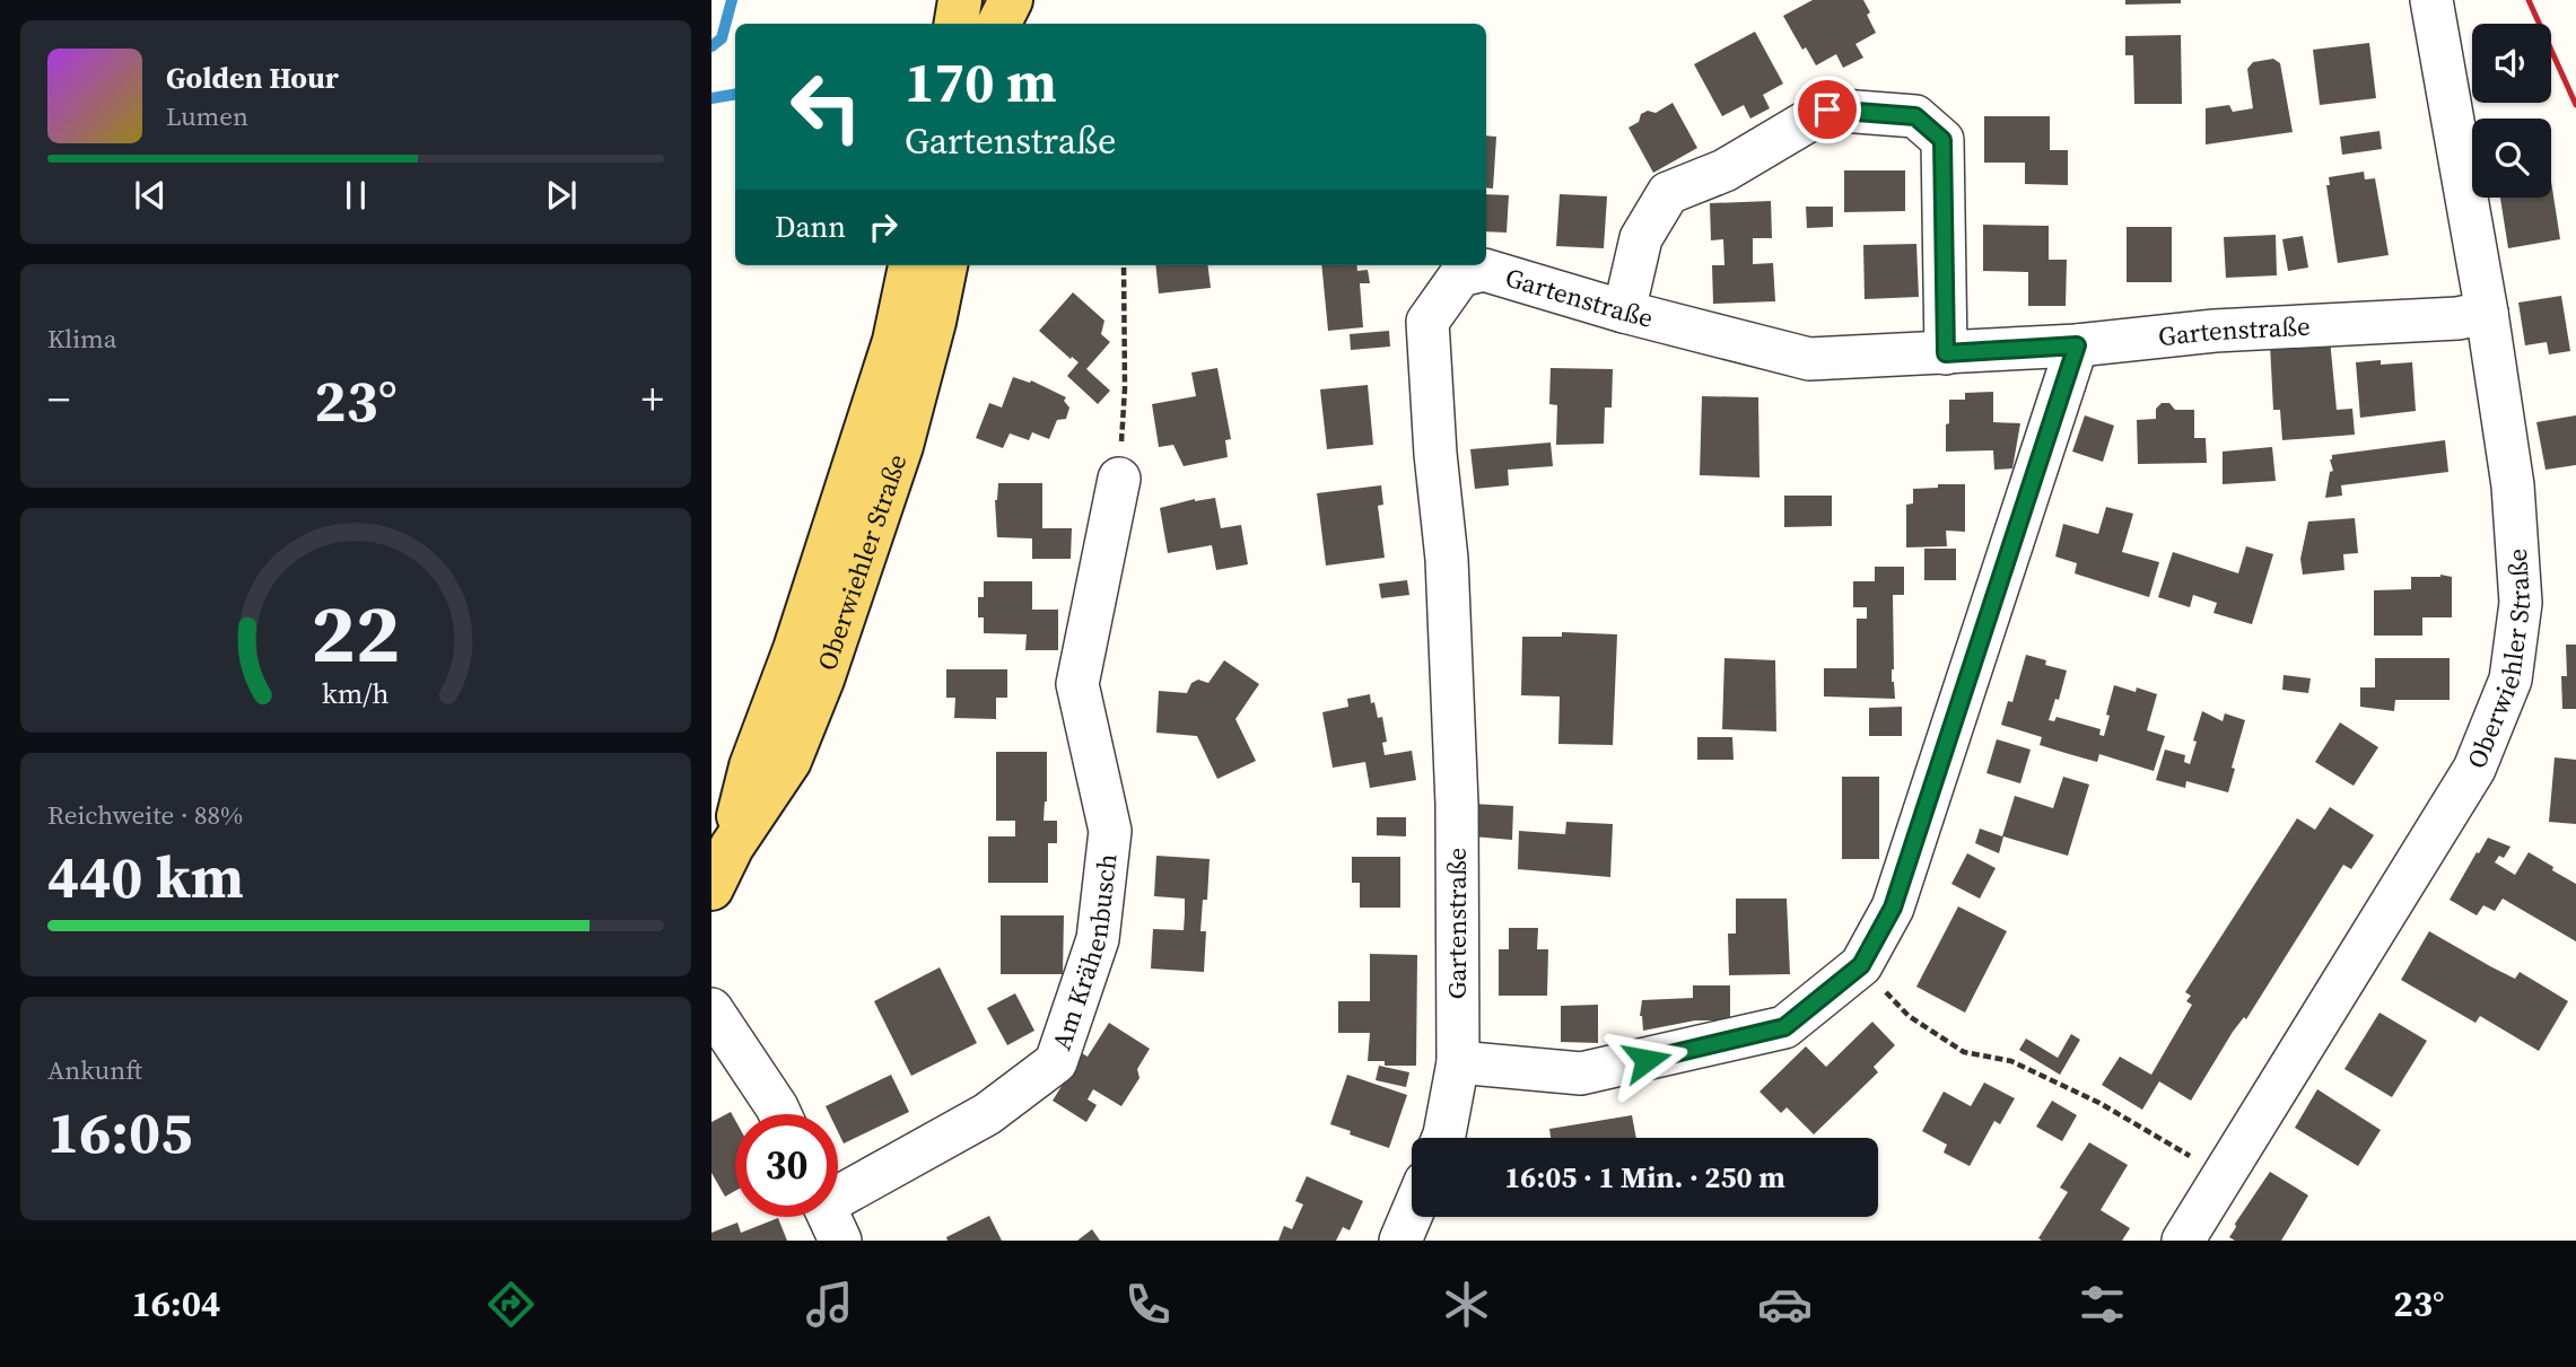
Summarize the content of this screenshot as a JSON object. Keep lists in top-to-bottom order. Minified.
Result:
{"streets":{"main road":["Oberwiehler Straße"],"street":["Gartenstraße","Am Krähenbusch"]},"crossings":[["Gartenstraße","Oberwiehler Straße"]],"page":{"turn":["170 m","Gartenstraße"],"song":["Golden Hour","Lumen"],"then":"Dann","tile":["Klima",["Reichweite · 88%","440 km"],["Ankunft","16:05"]],"heat":["−","23°","+"],"limit":"30","trip":"16:05 · 1 Min. · 250 m","tabs":["16:04","23°"],"gauge":["22","km/h"]}}
